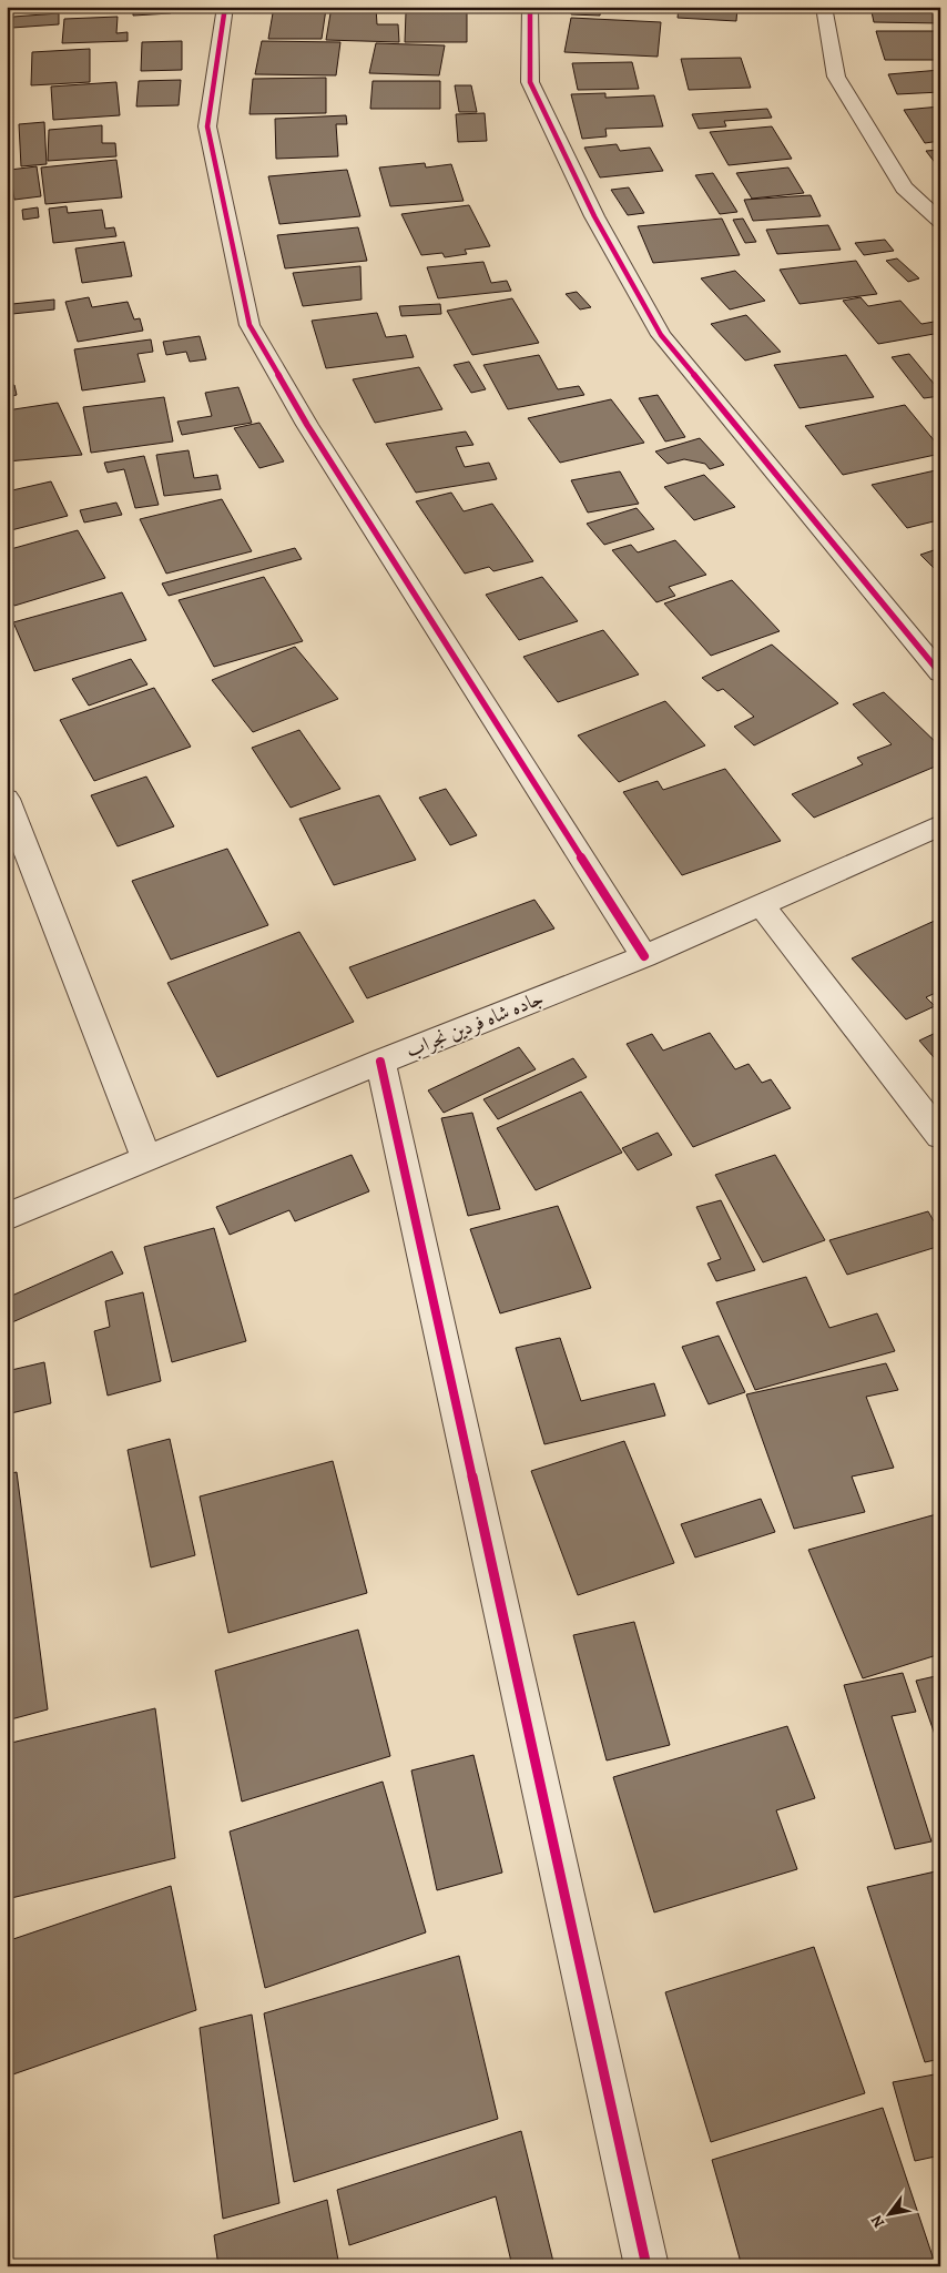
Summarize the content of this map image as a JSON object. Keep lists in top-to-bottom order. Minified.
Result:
{"streets":{"street":["جاده شاه فردین نجراب"]},"north":"bottom left"}
